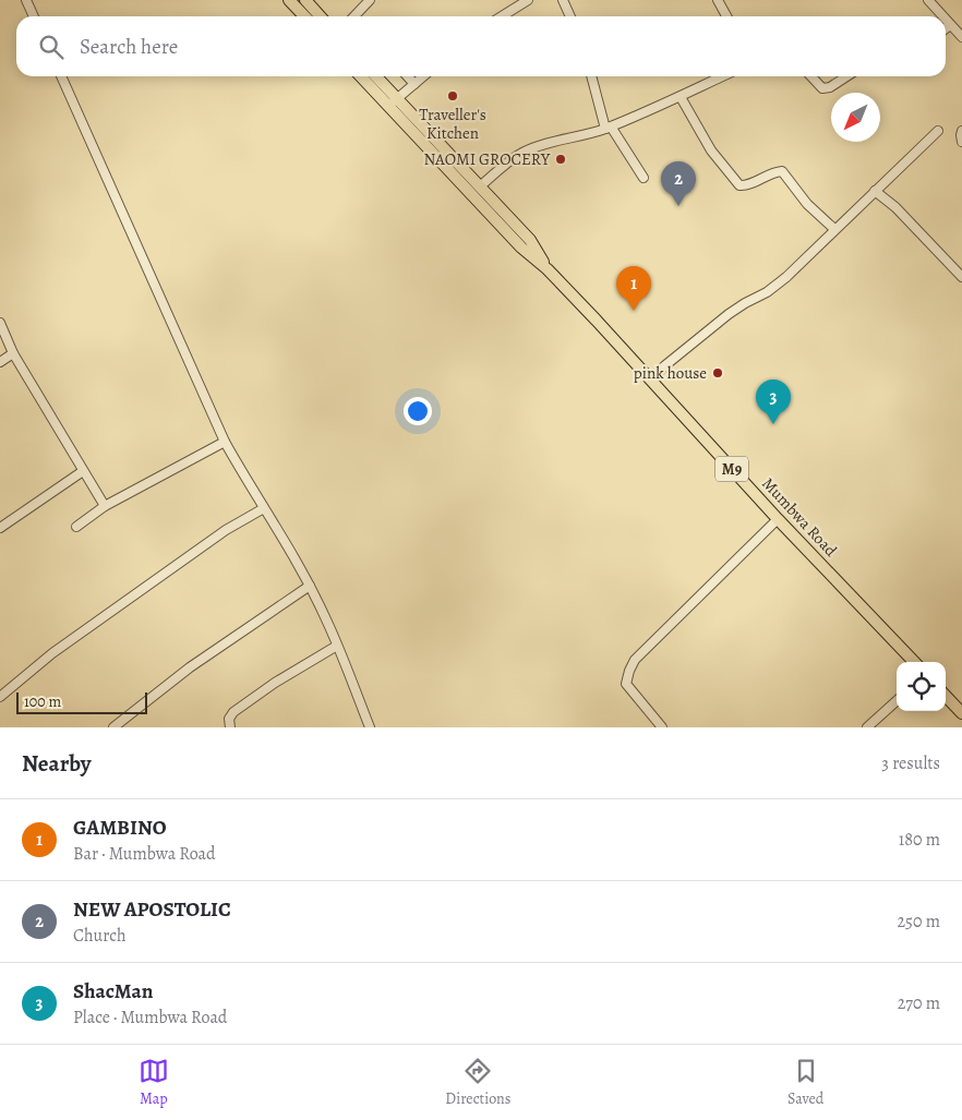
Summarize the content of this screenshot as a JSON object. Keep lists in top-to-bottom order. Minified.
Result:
{"streets":{"main road":["M9","Mumbwa Road"]},"places":["Traveller's Kitchen","NAOMI GROCERY","pink house"],"scale_bar":"100 m","north":"bottom left","page":{"search":"Search here","pins":["2","1","3"],"scale":"100 m","heading":["Nearby","3 results"],"list":[{"mark":"1","name":"GAMBINO","note":"Bar · Mumbwa Road","value":"180 m"},{"mark":"2","name":"NEW APOSTOLIC","note":"Church","value":"250 m"},{"mark":"3","name":"ShacMan","note":"Place · Mumbwa Road","value":"270 m"}],"nav":["Map","Directions","Saved"]}}
